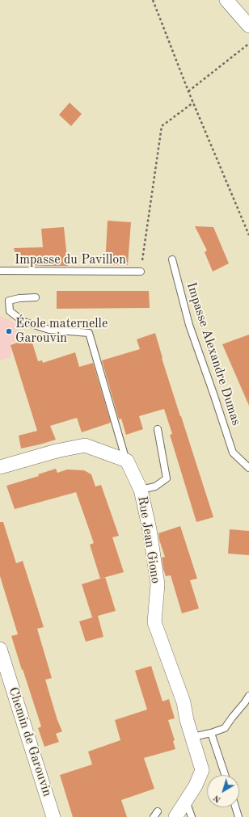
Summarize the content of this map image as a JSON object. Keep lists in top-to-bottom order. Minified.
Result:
{"streets":{"street":["Rue Jean Giono","Chemin de Garouvin"],"lane":["Impasse du Pavillon","Impasse Alexandre Dumas"]},"places":["École maternelle Garouvin"],"north":"bottom left"}
